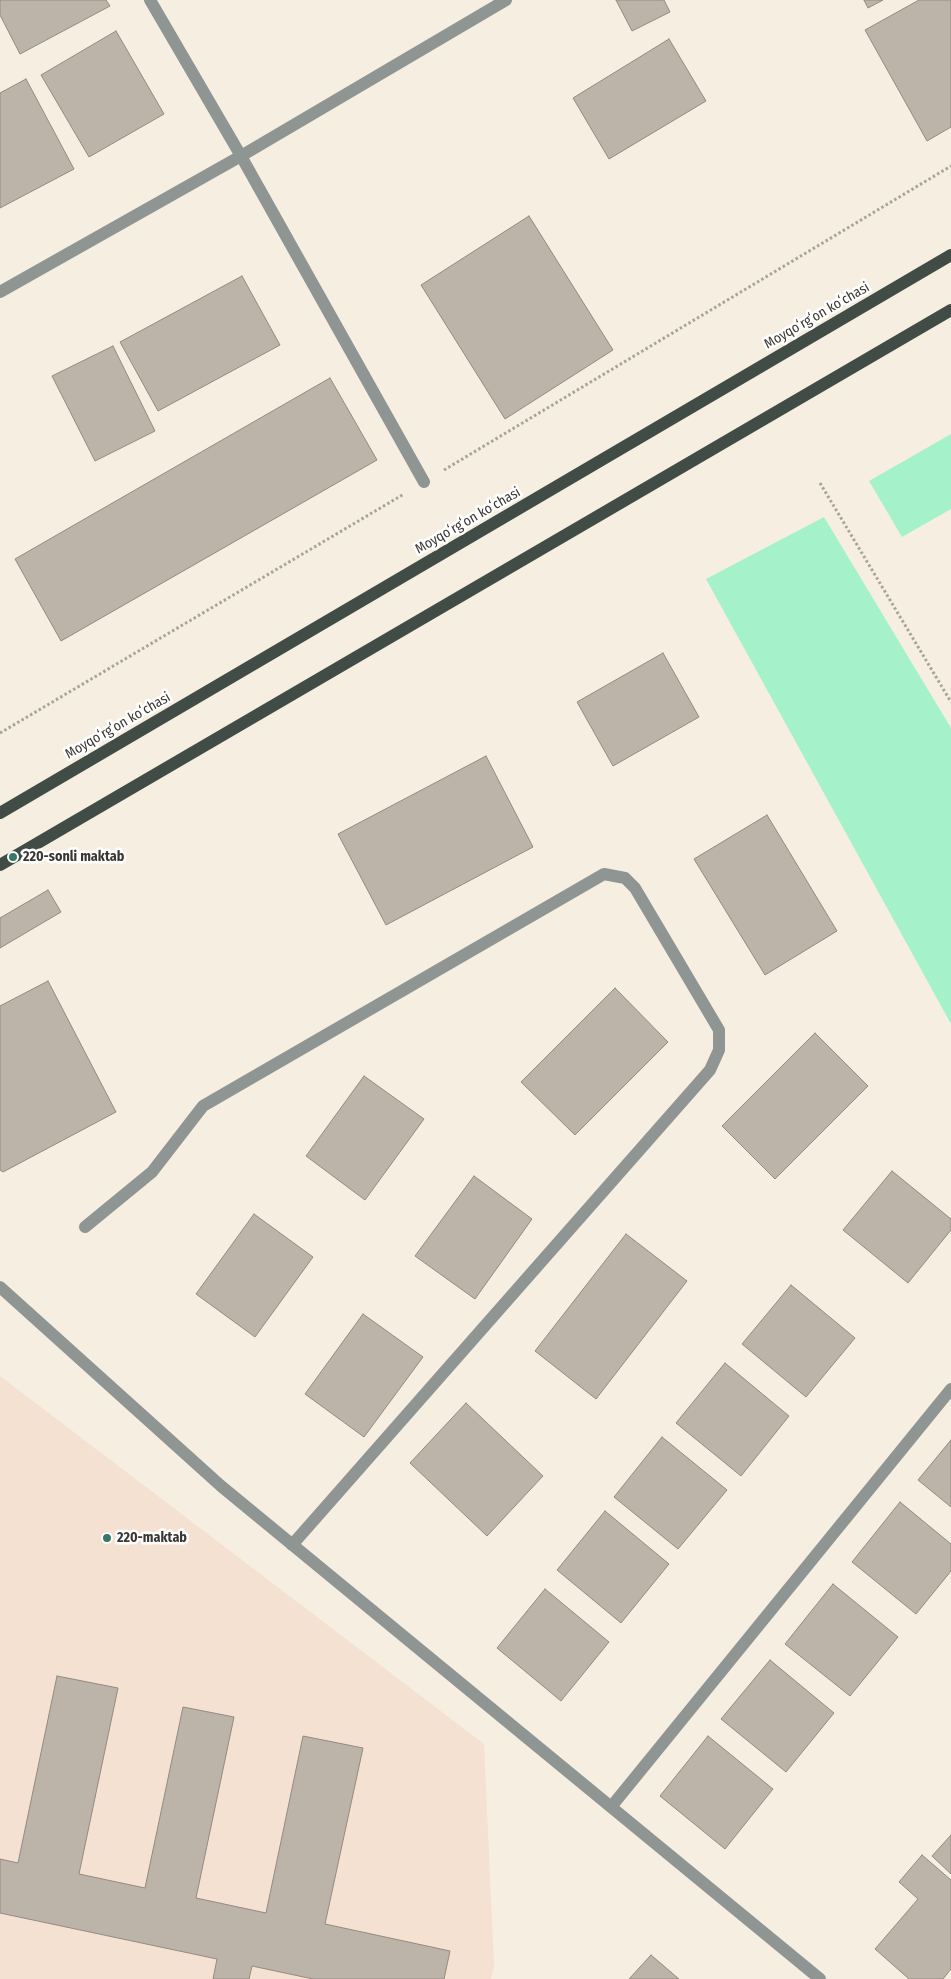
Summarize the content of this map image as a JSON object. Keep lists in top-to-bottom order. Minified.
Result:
{"streets":{"main road":["Moyqoʻrgʻon koʻchasi"]},"places":["220-sonli maktab","220-maktab"]}
